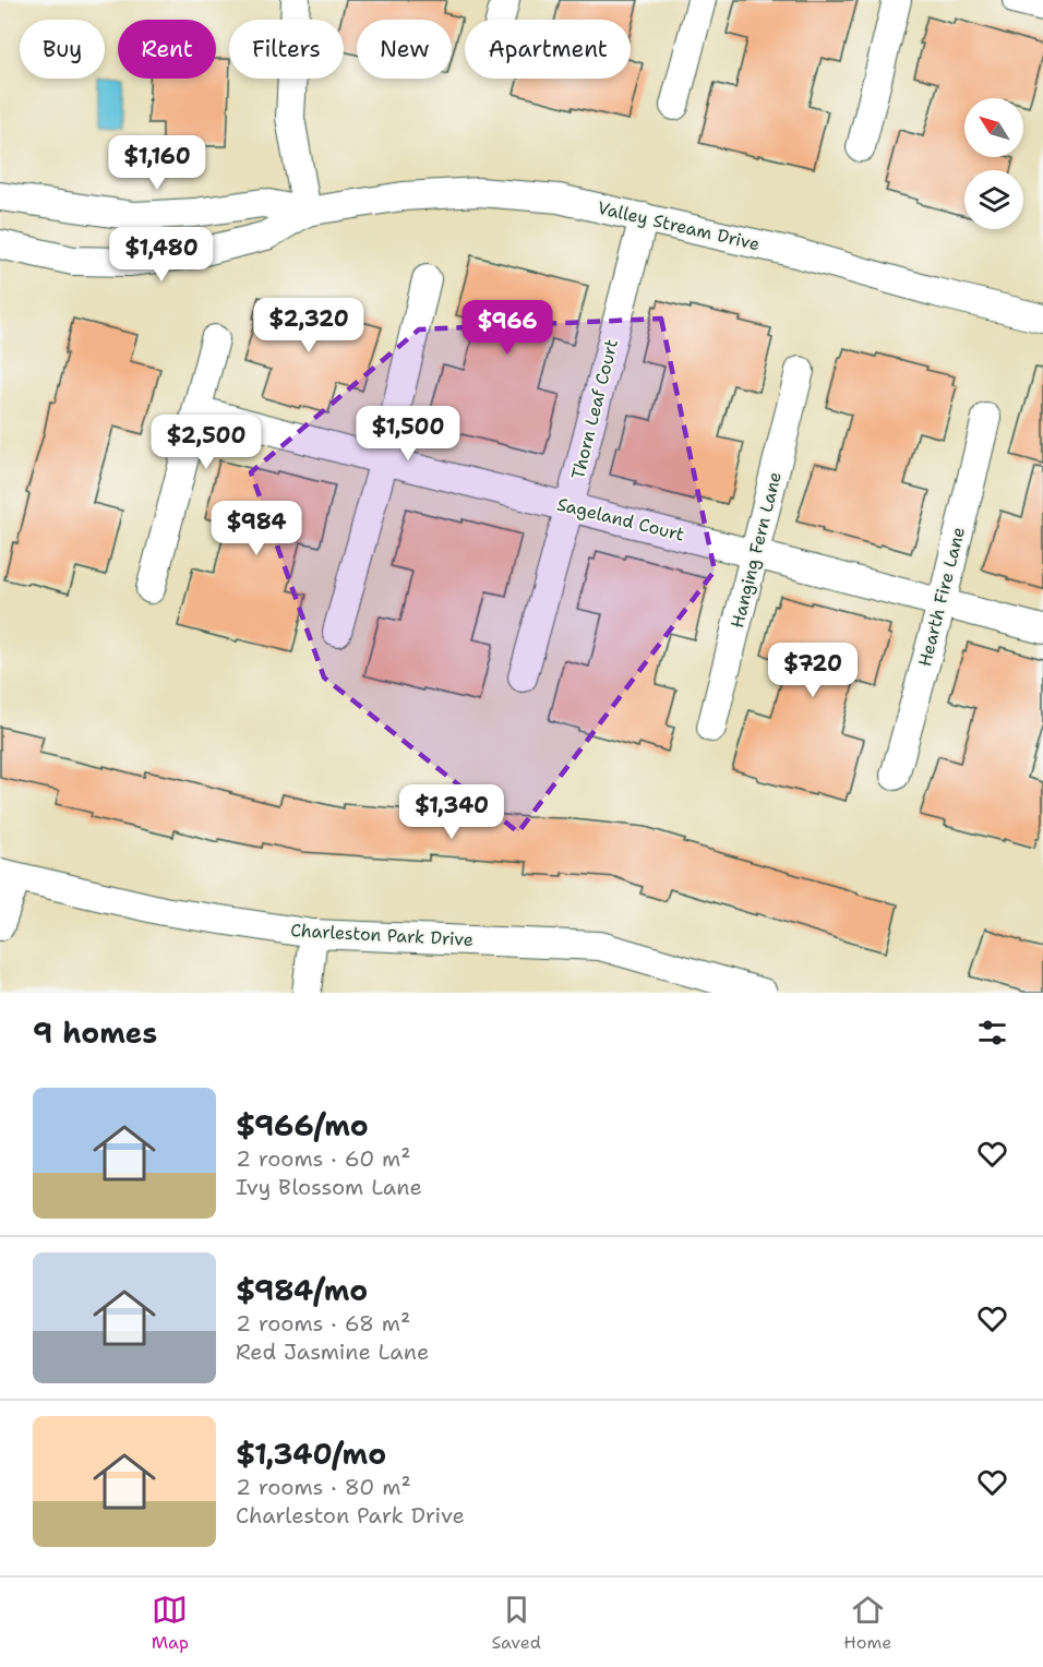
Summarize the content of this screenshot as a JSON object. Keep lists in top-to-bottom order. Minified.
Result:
{"streets":{"street":["Valley Stream Drive","Thorn Leaf Court","Sageland Court","Hanging Fern Lane","Hearth Fire Lane","Charleston Park Drive"]},"crossings":[["Valley Stream Drive","Thorn Leaf Court"],["Thorn Leaf Court","Sageland Court"],["Sageland Court","Hanging Fern Lane"],["Sageland Court","Hearth Fire Lane"]],"north":"top left","page":{"chip":["Buy","Rent","Filters","New","Apartment"],"price":["$1,160","$1,480","$2,320","$966","$1,500","$2,500","$984","$720","$1,340"],"heading":"9 homes","list":[{"name":"$966/mo","note":"2 rooms · 60 m² · Ivy Blossom Lane"},{"name":"$984/mo","note":"2 rooms · 68 m² · Red Jasmine Lane"},{"name":"$1,340/mo","note":"2 rooms · 80 m² · Charleston Park Drive"}],"tabs":["Map","Saved","Home"]}}
